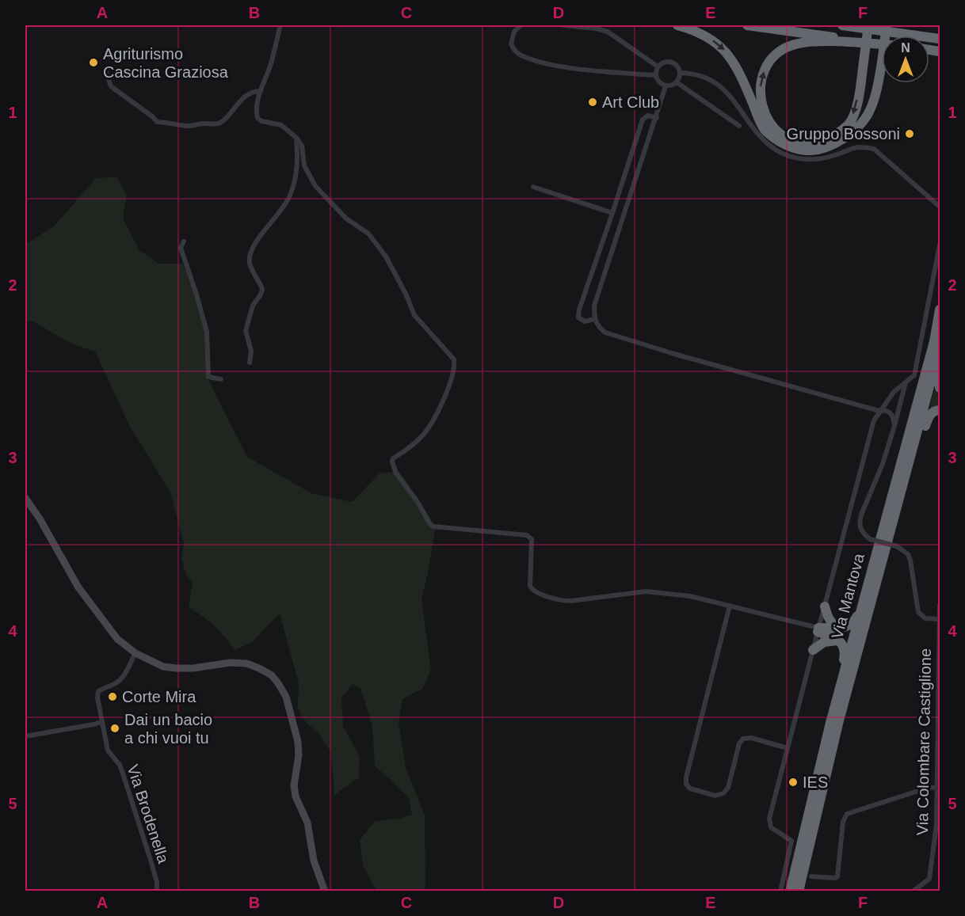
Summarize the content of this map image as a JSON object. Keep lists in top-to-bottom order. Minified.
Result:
{"streets":{"highway":["Via Mantova"],"street":["Via Colombare Castiglione","Via Brodenella"]},"places":["Agriturismo Cascina Graziosa","Art Club","Gruppo Bossoni","Corte Mira","Dai un bacio a chi vuoi tu","IES"],"north":"top","grid":{"columns":["A","B","C","D","E","F"],"rows":["1","2","3","4","5"]}}
